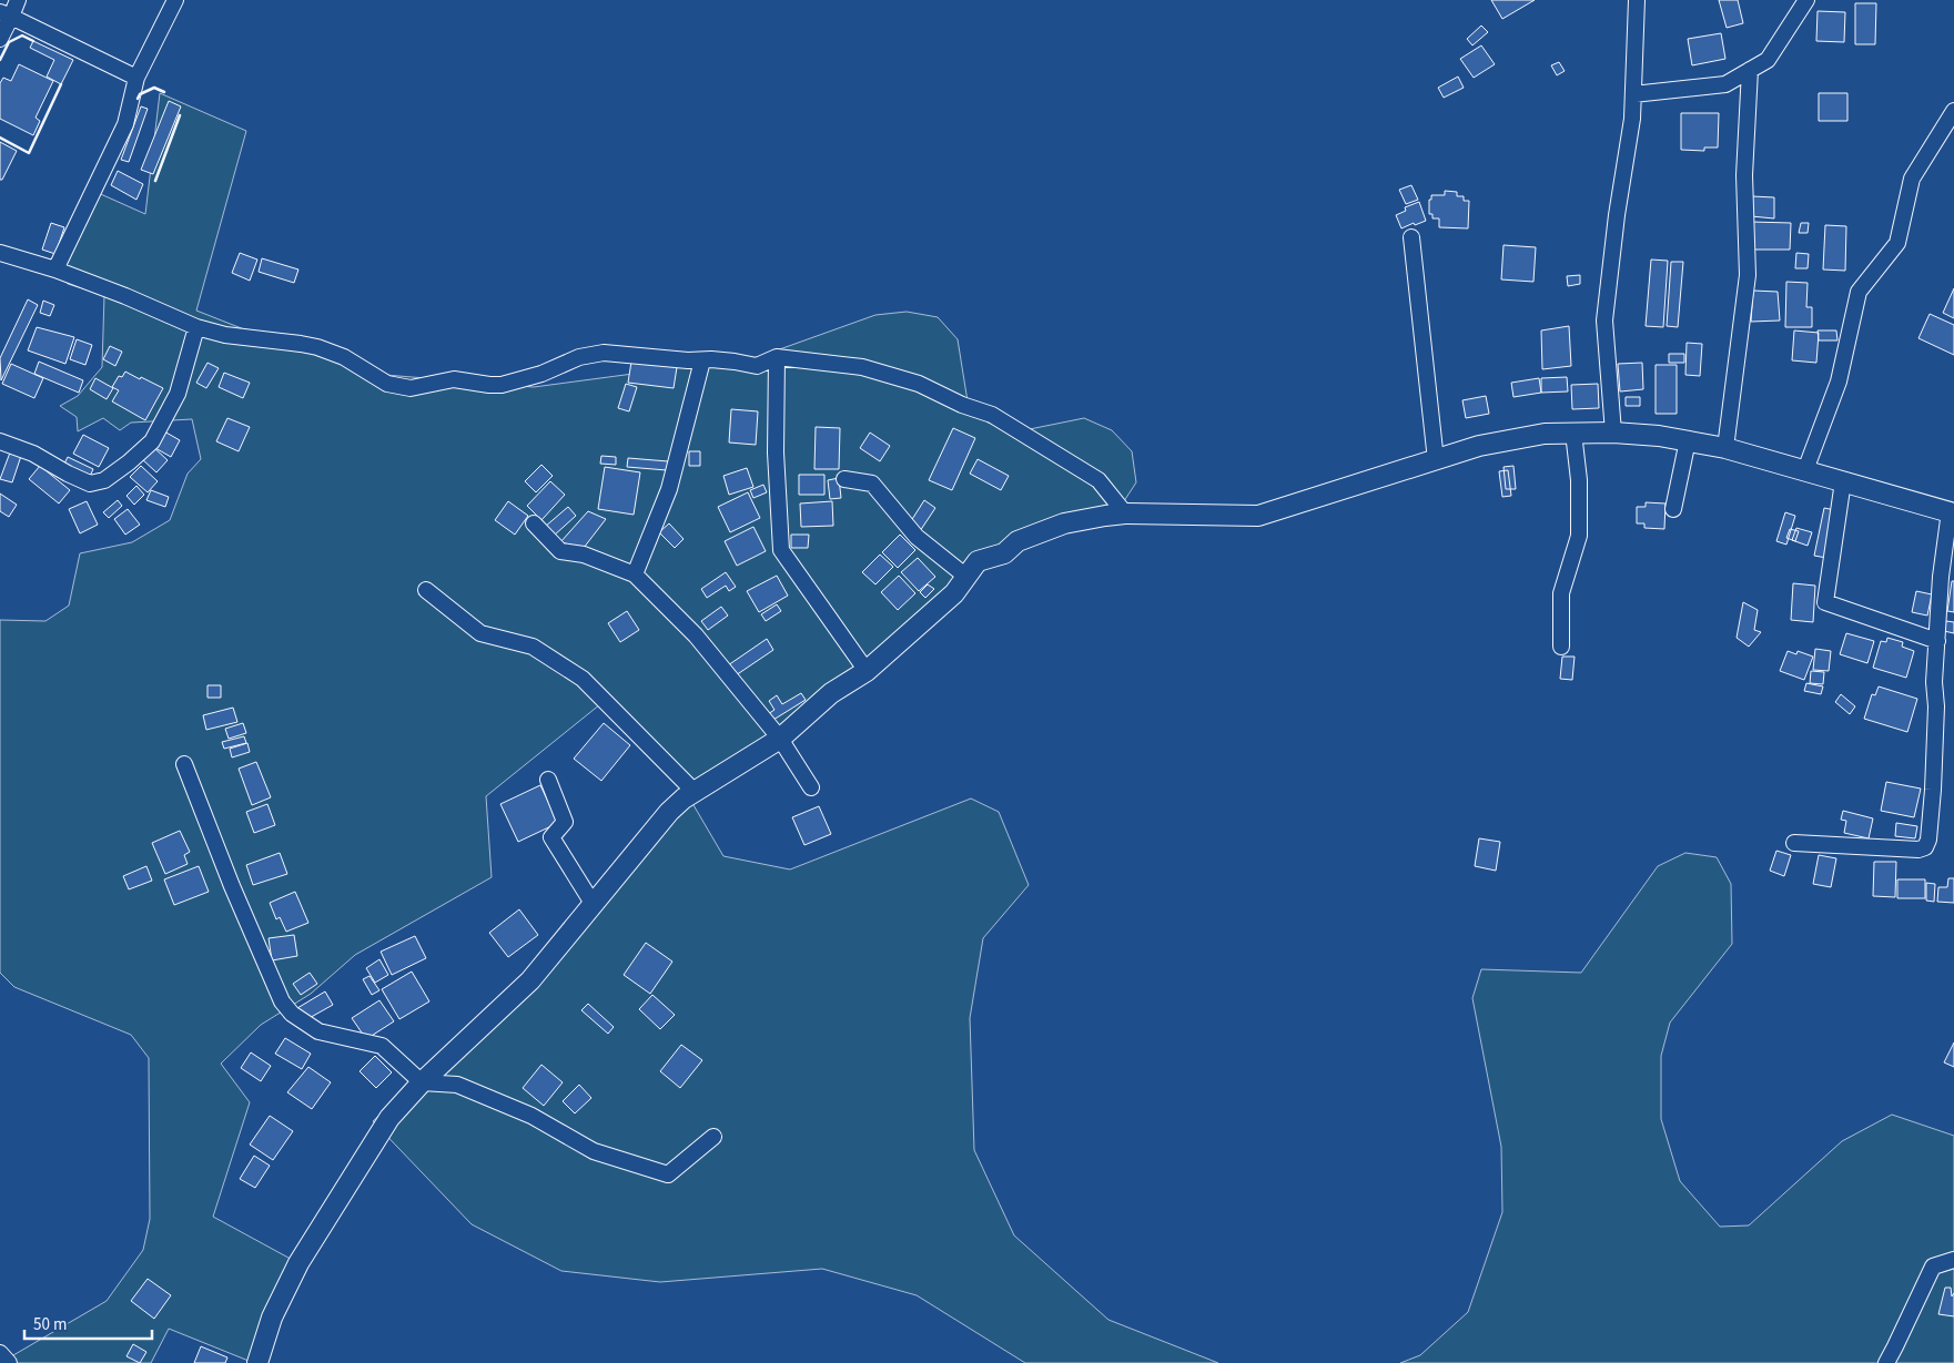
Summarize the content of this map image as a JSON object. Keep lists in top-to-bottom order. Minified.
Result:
{"scale_bar":"50 m"}
